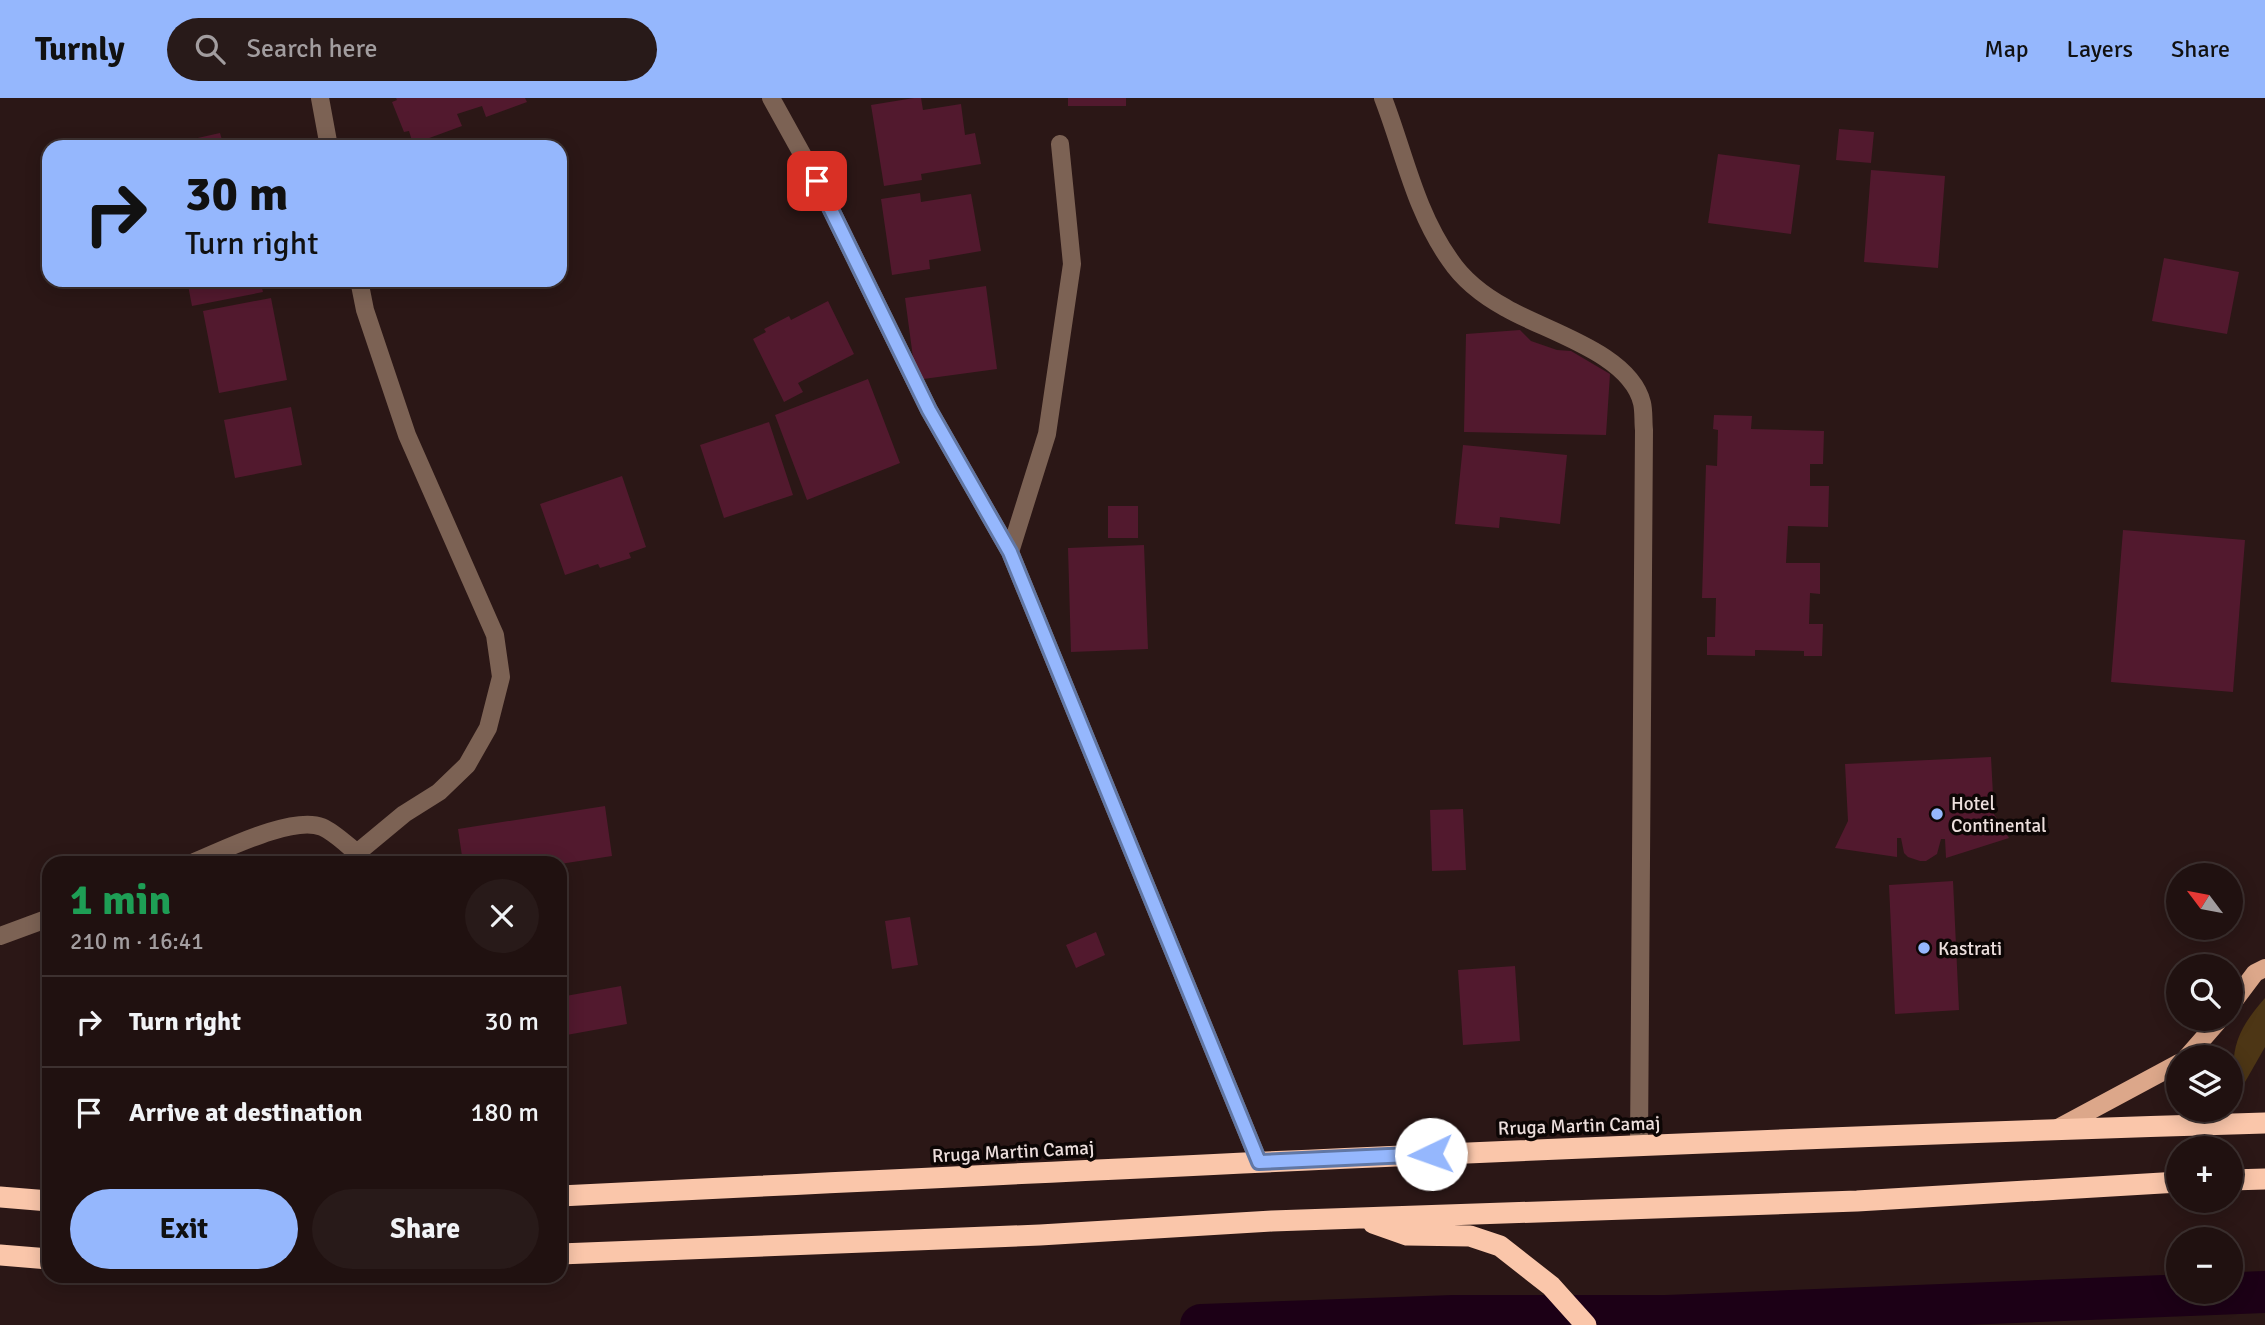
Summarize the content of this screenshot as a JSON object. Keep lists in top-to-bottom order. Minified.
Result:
{"streets":{"highway":["Rruga Martin Camaj"]},"places":["Hotel Continental","Kastrati"],"north":"top left","page":{"header":"Turnly","search":"Search here","nav":["Map","Layers","Share"],"turn":["30 m","Turn right"],"heading":["1 min","210 m · 16:41"],"map_buttons":["+","−"],"list":[{"name":"Turn right","value":"30 m"},{"name":"Arrive at destination","value":"180 m"}],"buttons":["Exit","Share"]}}
